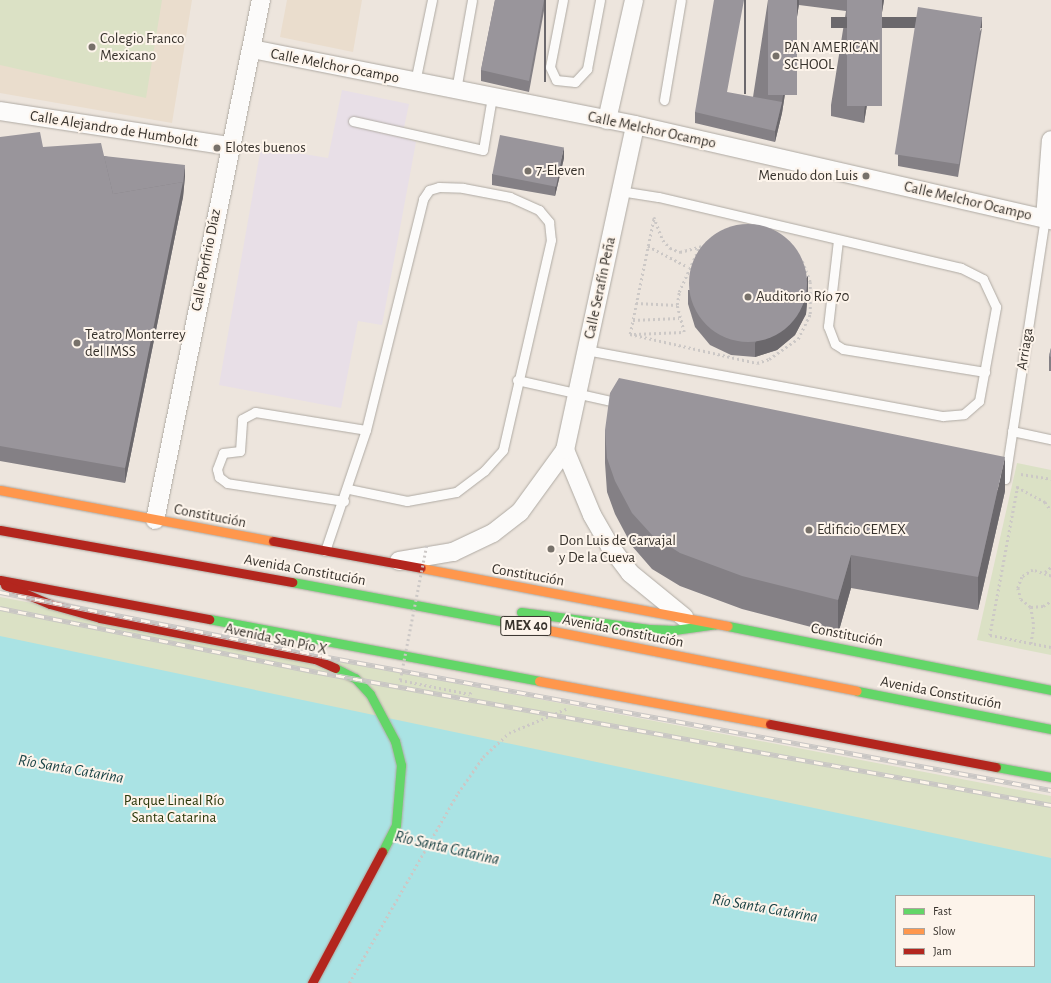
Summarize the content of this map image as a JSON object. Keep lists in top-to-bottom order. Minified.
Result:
{"streets":{"main road":["Constitución","Avenida Constitución","MEX 40","Avenida San Pío X"],"street":["Calle Melchor Ocampo","Calle Alejandro de Humboldt","Calle Porfirio Díaz","Calle Serafín Peña"],"lane":["Arriaga"]},"crossings":[["Calle Melchor Ocampo","Calle Porfirio Díaz"],["Calle Melchor Ocampo","Calle Serafín Peña"],["Calle Melchor Ocampo","Arriaga"],["Calle Alejandro de Humboldt","Calle Porfirio Díaz"],["Calle Porfirio Díaz","Constitución"],["Calle Serafín Peña","Constitución"]],"water":["Río Santa Catarina"],"parks":["Parque Lineal Río Santa Catarina"],"places":["Colegio Franco Mexicano","PAN AMERICAN SCHOOL","Elotes buenos","7-Eleven","Menudo don Luis","Auditorio Río 70","Teatro Monterrey del IMSS","Edificio CEMEX","Don Luis de Carvajal y De la Cueva"],"legend":["Fast","Slow","Jam"]}
